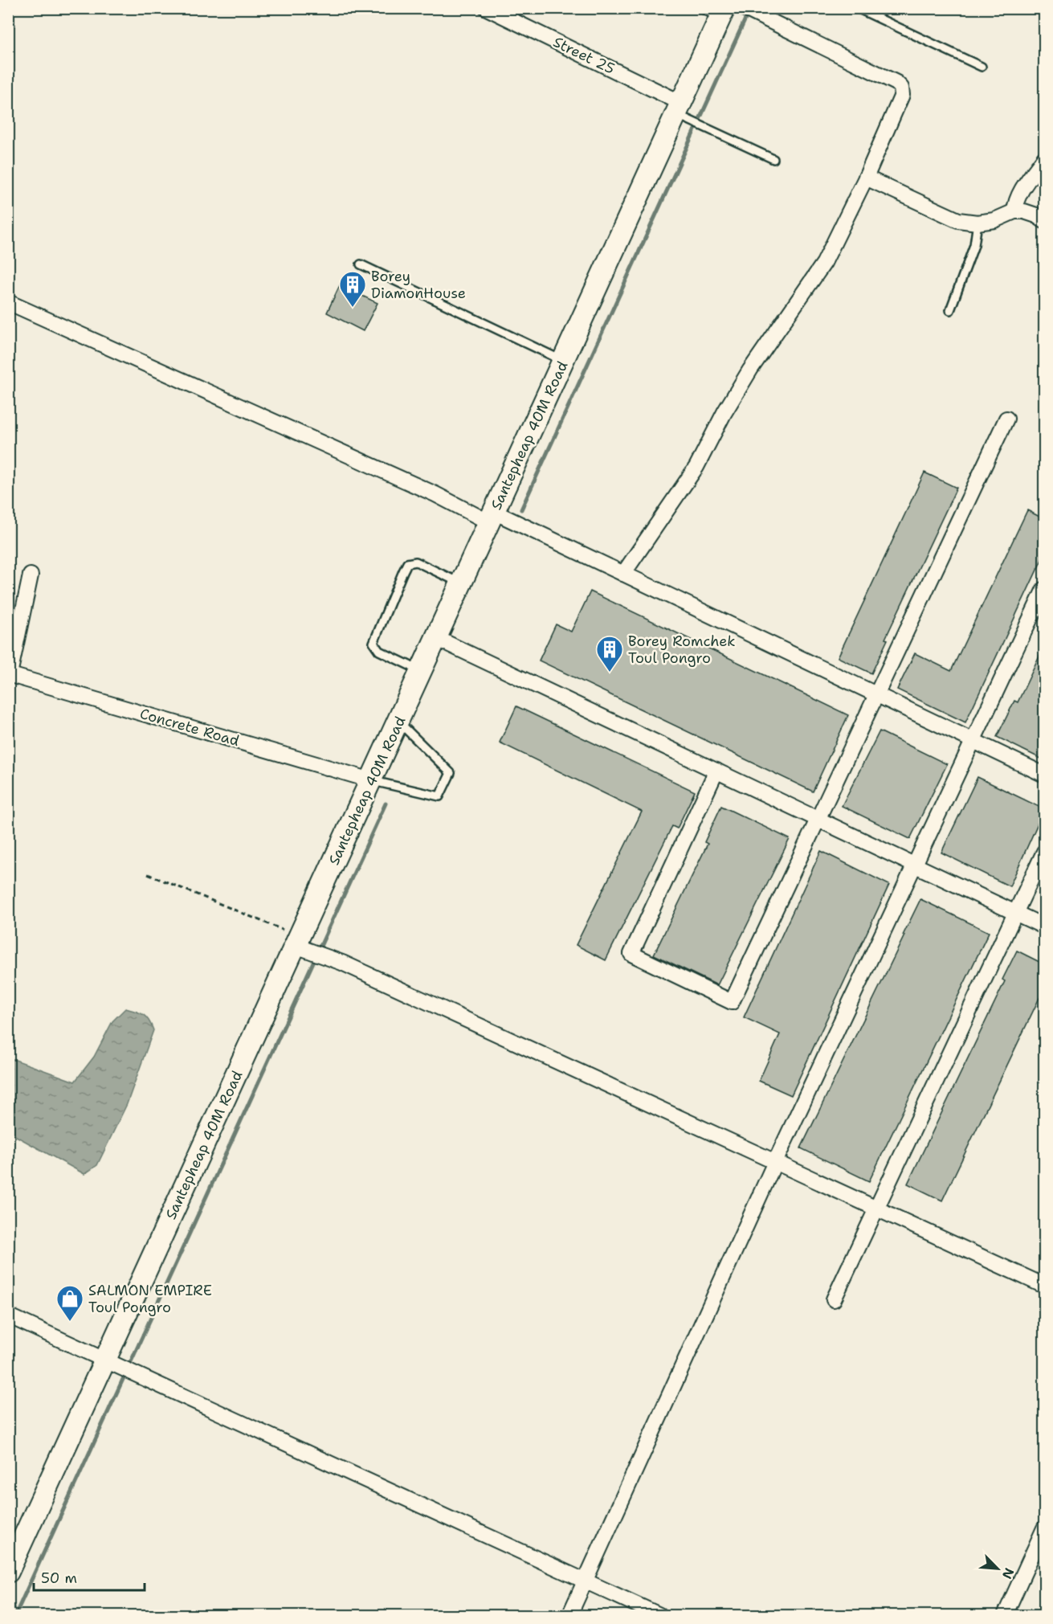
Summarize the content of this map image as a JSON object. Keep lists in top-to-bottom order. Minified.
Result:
{"streets":{"main road":["Santepheap 40M Road"],"street":["Street 25","Concrete Road"]},"crossings":[["Street 25","Santepheap 40M Road"],["Santepheap 40M Road","Concrete Road"]],"places":{"building":["Borey DiamonHouse","Borey Romchek Toul Pongro"],"shop":["SALMON EMPIRE Toul Pongro"]},"scale_bar":"50 m","north":"bottom right"}
